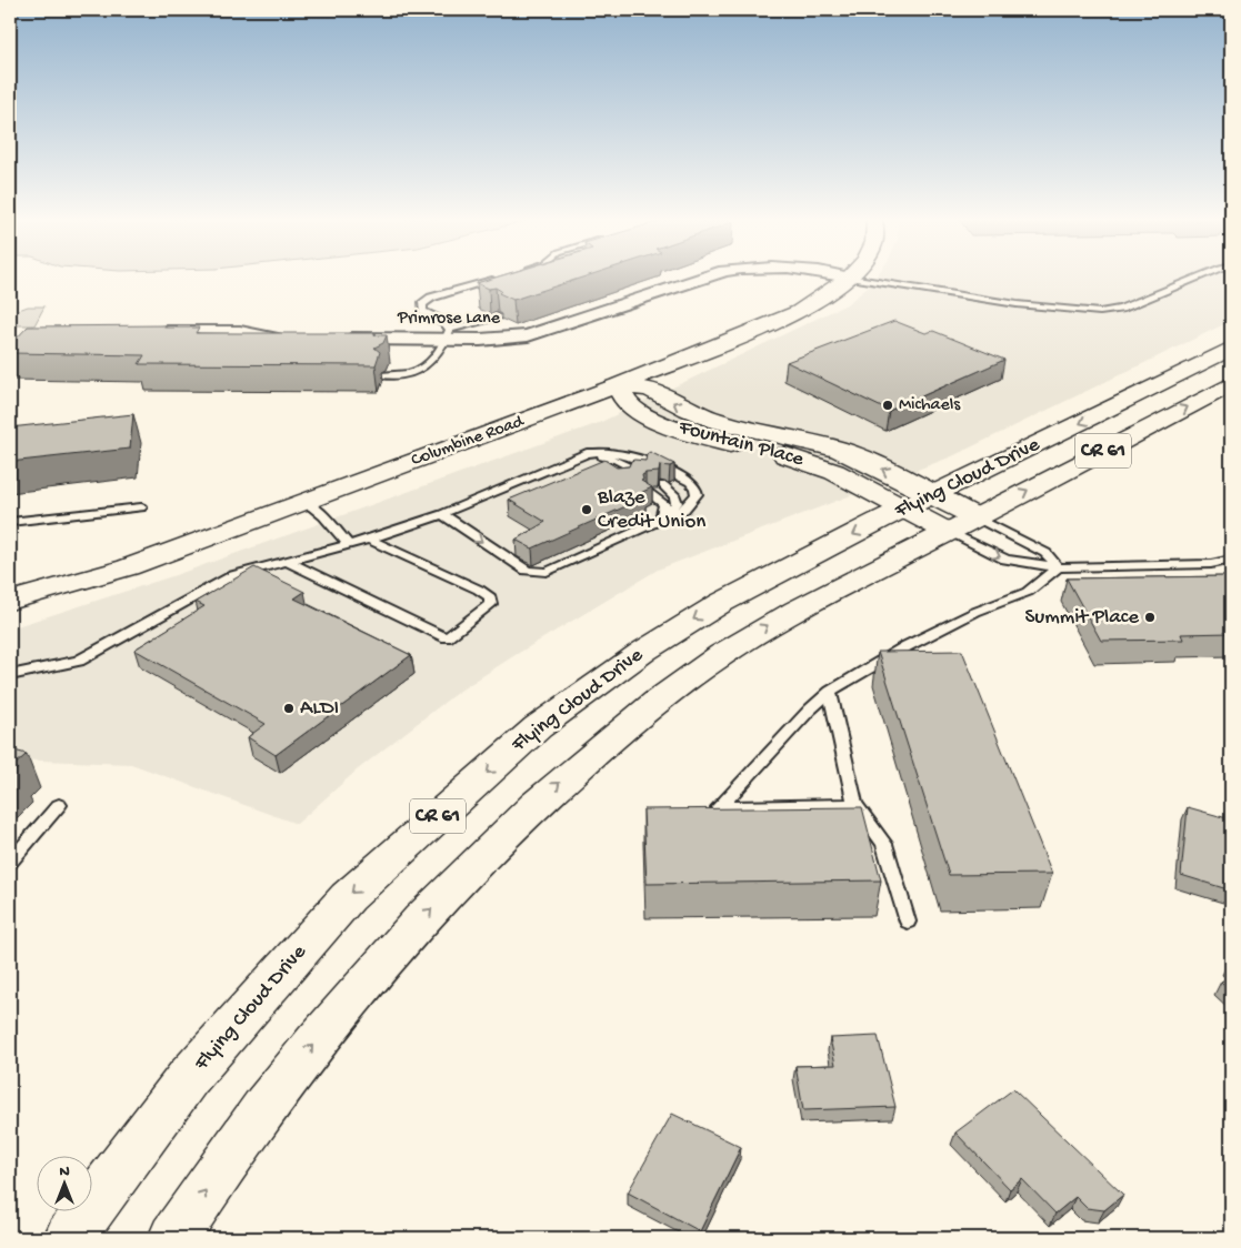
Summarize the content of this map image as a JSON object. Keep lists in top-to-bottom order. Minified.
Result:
{"streets":{"main road":["Columbine Road","Fountain Place","CR 61","Flying Cloud Drive"],"street":["Primrose Lane"]},"crossings":[["Columbine Road","Fountain Place"],["Fountain Place","Flying Cloud Drive"]],"places":["Michaels","Blaze Credit Union","Summit Place","ALDI"],"north":"top"}
